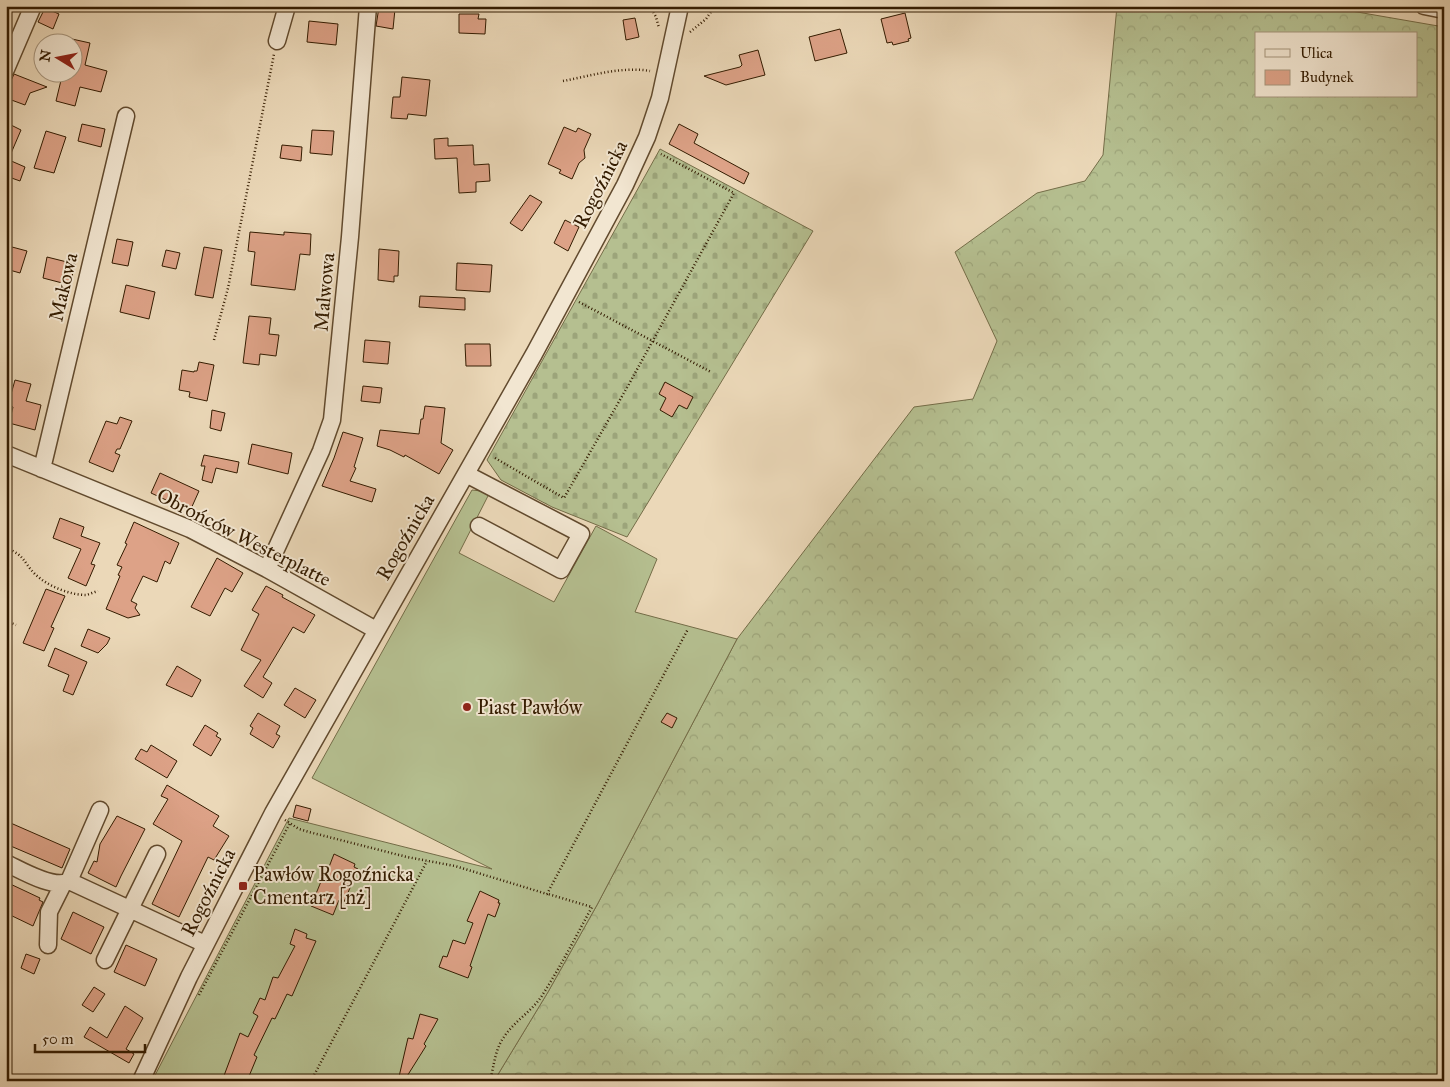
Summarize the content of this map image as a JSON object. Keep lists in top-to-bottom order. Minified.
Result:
{"streets":{"street":["Rogoźnicka","Makowa","Malwowa","Obrońców Westerplatte"]},"crossings":[["Rogoźnicka","Obrońców Westerplatte"],["Makowa","Obrońców Westerplatte"],["Malwowa","Obrońców Westerplatte"]],"places":{"other":["Piast Pawłów"],"transit":["Pawłów Rogoźnicka Cmentarz [nż]"]},"legend":["Ulica","Budynek"],"scale_bar":"50 m","north":"left"}
